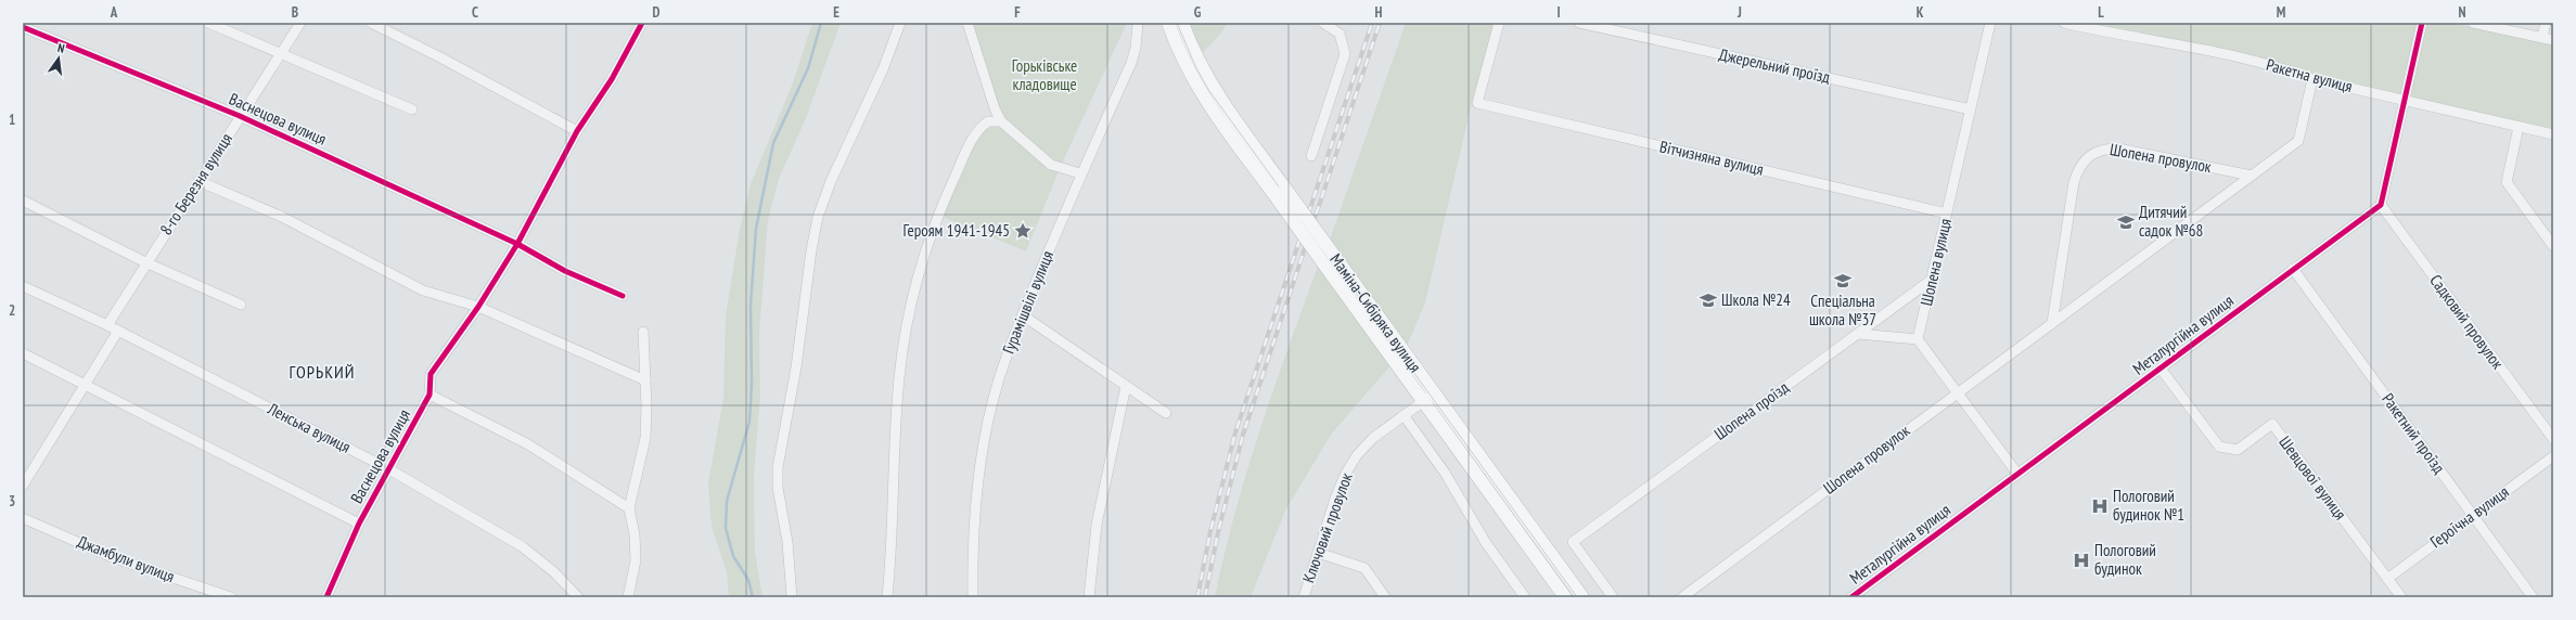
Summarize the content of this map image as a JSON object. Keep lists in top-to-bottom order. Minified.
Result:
{"streets":{"main road":["Маміна-Сибіряка вулиця"],"street":["Джерельний проїзд","Ракетна вулиця","Васнецова вулиця","Вітчизняна вулиця","Шопена провулок","8-го Березня вулиця","Шопена вулиця","Гурамішвілі вулиця","Садковий провулок","Металургійна вулиця","Шопена проїзд","Ленська вулиця","Ракетний проїзд","Шевцової вулиця","Героїчна вулиця","Ключовий провулок","Джамбули вулиця"]},"crossings":[["Джерельний проїзд","Шопена вулиця"],["Ракетна вулиця","Шопена провулок"],["Васнецова вулиця","8-го Березня вулиця"],["Васнецова вулиця","Ленська вулиця"],["Вітчизняна вулиця","Шопена вулиця"],["8-го Березня вулиця","Ленська вулиця"],["Шопена вулиця","Шопена проїзд"],["Маміна-Сибіряка вулиця","Ключовий провулок"],["Садковий провулок","Металургійна вулиця"],["Металургійна вулиця","Ракетний проїзд"],["Металургійна вулиця","Шевцової вулиця"],["Ракетний проїзд","Героїчна вулиця"],["Шевцової вулиця","Героїчна вулиця"]],"districts":["ГОРЬКИЙ"],"parks":["Горьківське кладовище"],"places":{"school or university":["Дитячий садок №68","Спеціальна школа №37","Школа №24"],"place":["Героям 1941-1945"],"hospital":["Пологовий будинок №1","Пологовий будинок"]},"north":"top","grid":{"columns":["A","B","C","D","E","F","G","H","I","J","K","L","M","N"],"rows":["1","2","3"]}}
